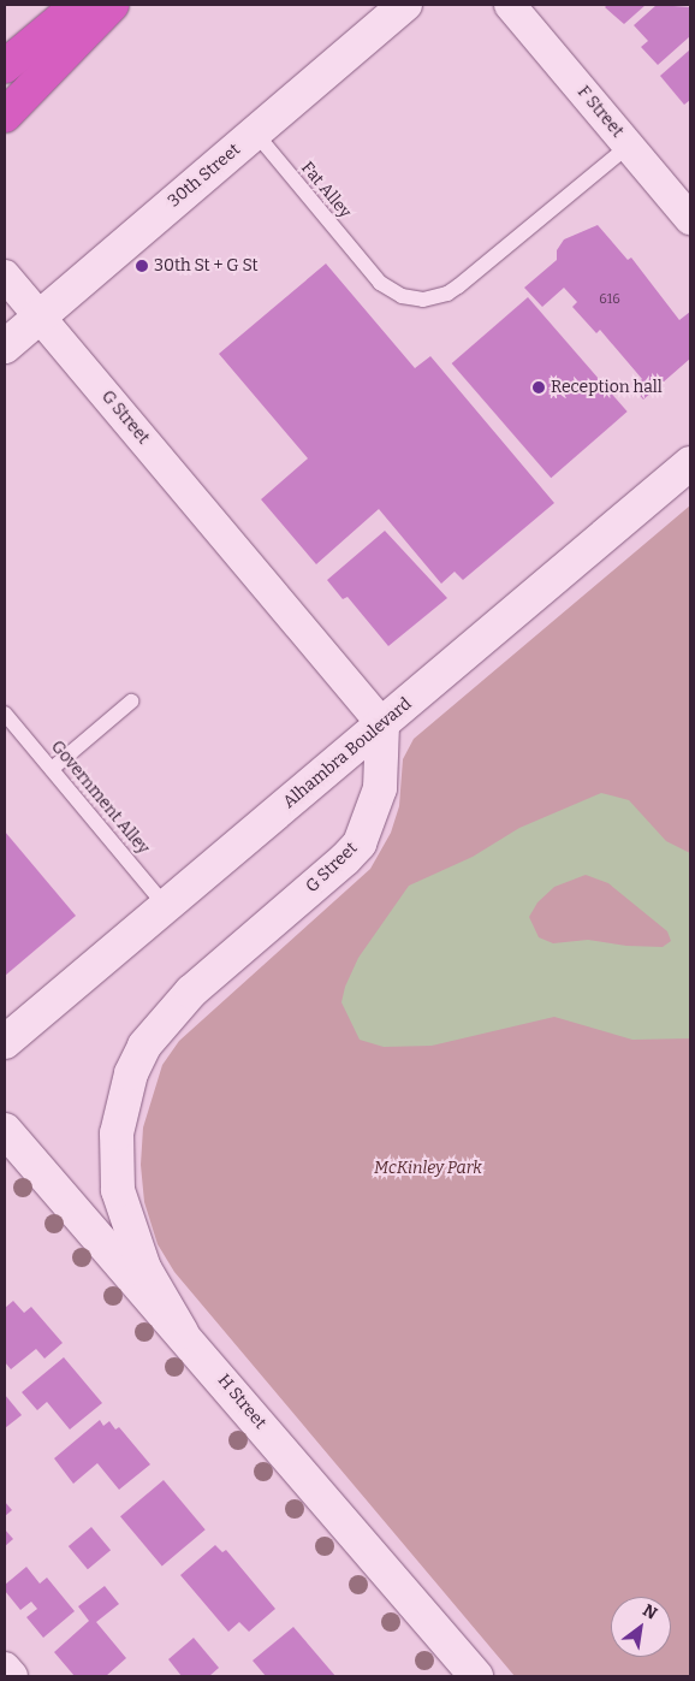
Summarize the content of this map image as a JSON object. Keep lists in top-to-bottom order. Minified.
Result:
{"streets":{"street":["F Street","30th Street","G Street","Alhambra Boulevard","H Street"],"lane":["Fat Alley","Government Alley"]},"crossings":[["F Street","Fat Alley"],["30th Street","Fat Alley"],["30th Street","G Street"],["G Street","Alhambra Boulevard"],["G Street","H Street"],["Alhambra Boulevard","Government Alley"]],"parks":["McKinley Park"],"places":["30th St + G St","Reception hall"],"house_numbers":["616"],"north":"top right"}
